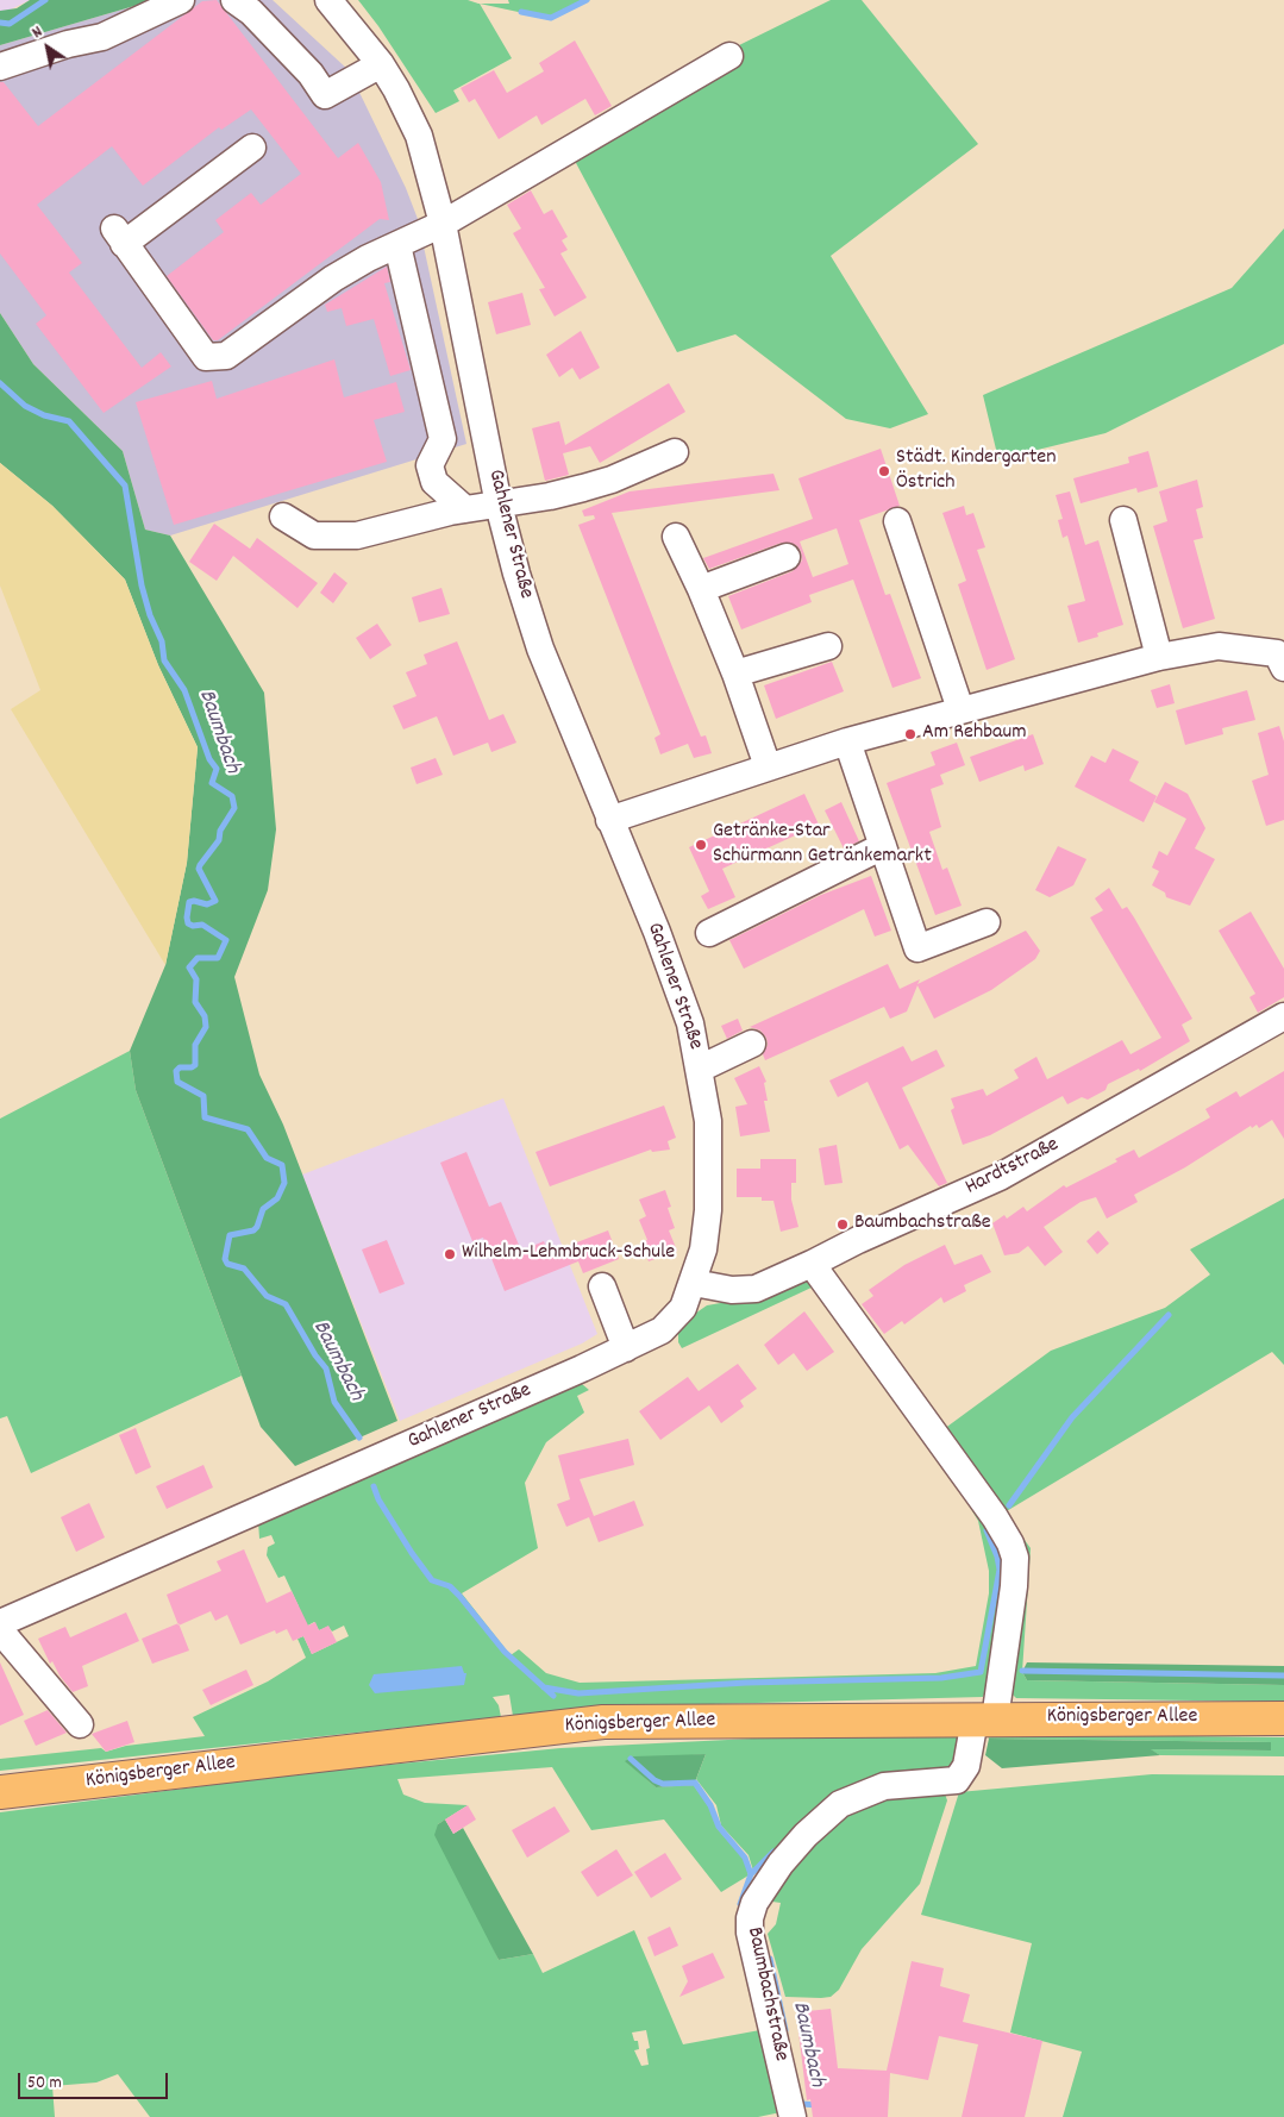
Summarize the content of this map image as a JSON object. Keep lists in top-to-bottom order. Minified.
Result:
{"streets":{"main road":["Königsberger Allee"],"street":["Gahlener Straße","Hardtstraße","Baumbachstraße"]},"crossings":[["Gahlener Straße","Hardtstraße"],["Hardtstraße","Baumbachstraße"],["Königsberger Allee","Baumbachstraße"]],"water":["Baumbach"],"places":["Städt. Kindergarten Östrich","Am Rehbaum","Getränke-Star Schürmann Getränkemarkt","Baumbachstraße","Wilhelm-Lehmbruck-Schule"],"scale_bar":"50 m","north":"top left"}
